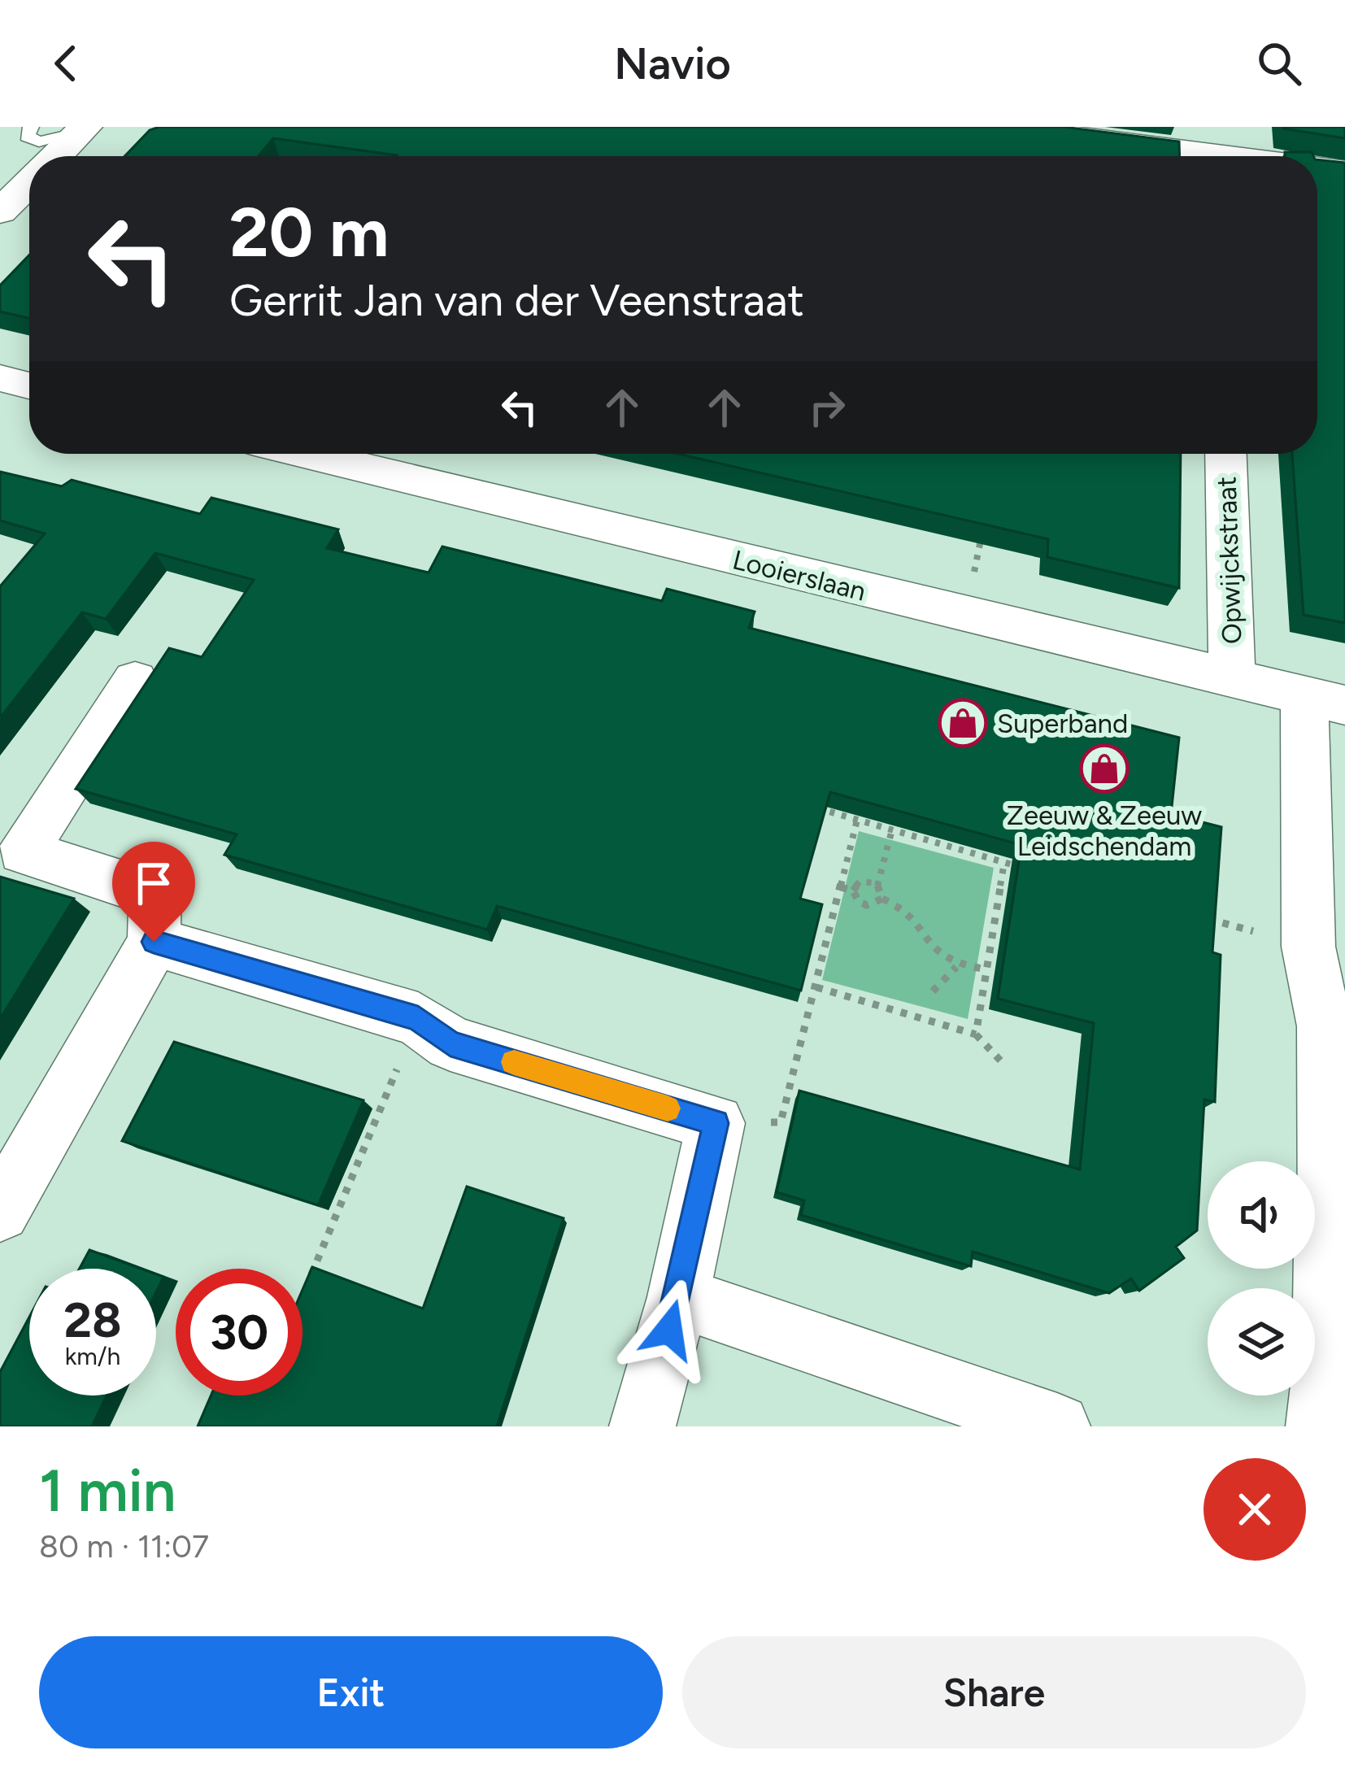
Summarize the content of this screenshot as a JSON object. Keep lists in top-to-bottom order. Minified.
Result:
{"streets":{"street":["Opwijckstraat","Looierslaan"]},"crossings":[["Opwijckstraat","Looierslaan"]],"places":{"shop":["Superband","Zeeuw & Zeeuw Leidschendam"]},"page":{"header":"Navio","turn":["20 m","Gerrit Jan van der Veenstraat"],"speed":"28 km/h","limit":"30","heading":["1 min","80 m · 11:07"],"buttons":["Exit","Share"]}}
